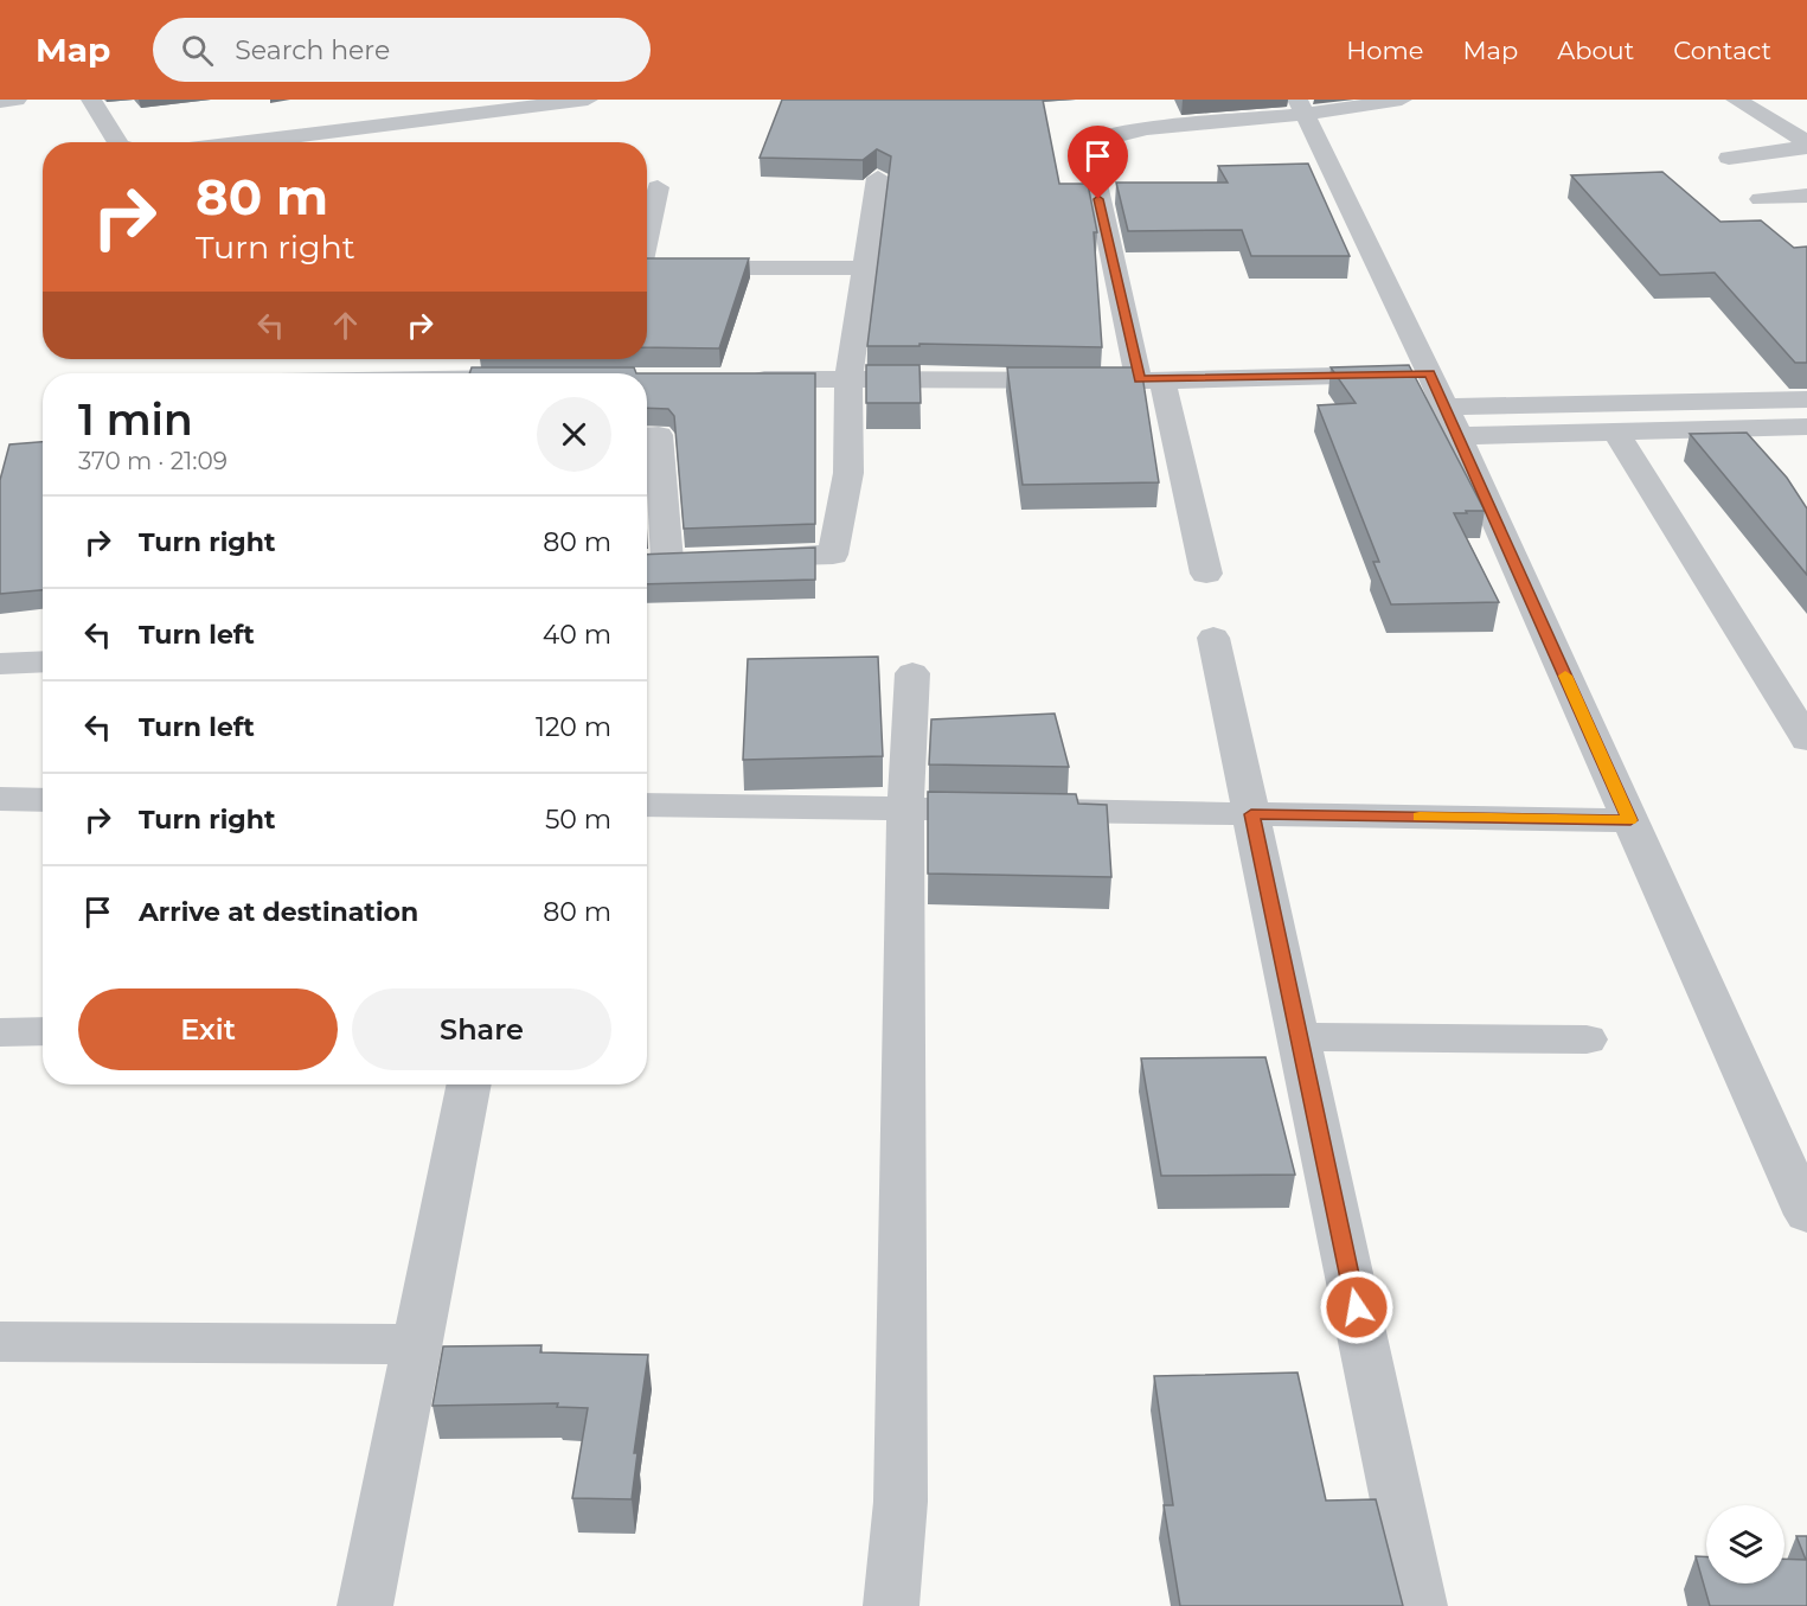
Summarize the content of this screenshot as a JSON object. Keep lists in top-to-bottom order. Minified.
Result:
{"page":{"header":"Map","search":"Search here","nav":["Home","Map","About","Contact"],"turn":["80 m","Turn right"],"heading":["1 min","370 m · 21:09"],"list":[{"name":"Turn right","value":"80 m"},{"name":"Turn left","value":"40 m"},{"name":"Turn left","value":"120 m"},{"name":"Turn right","value":"50 m"},{"name":"Arrive at destination","value":"80 m"}],"buttons":["Exit","Share"]}}
